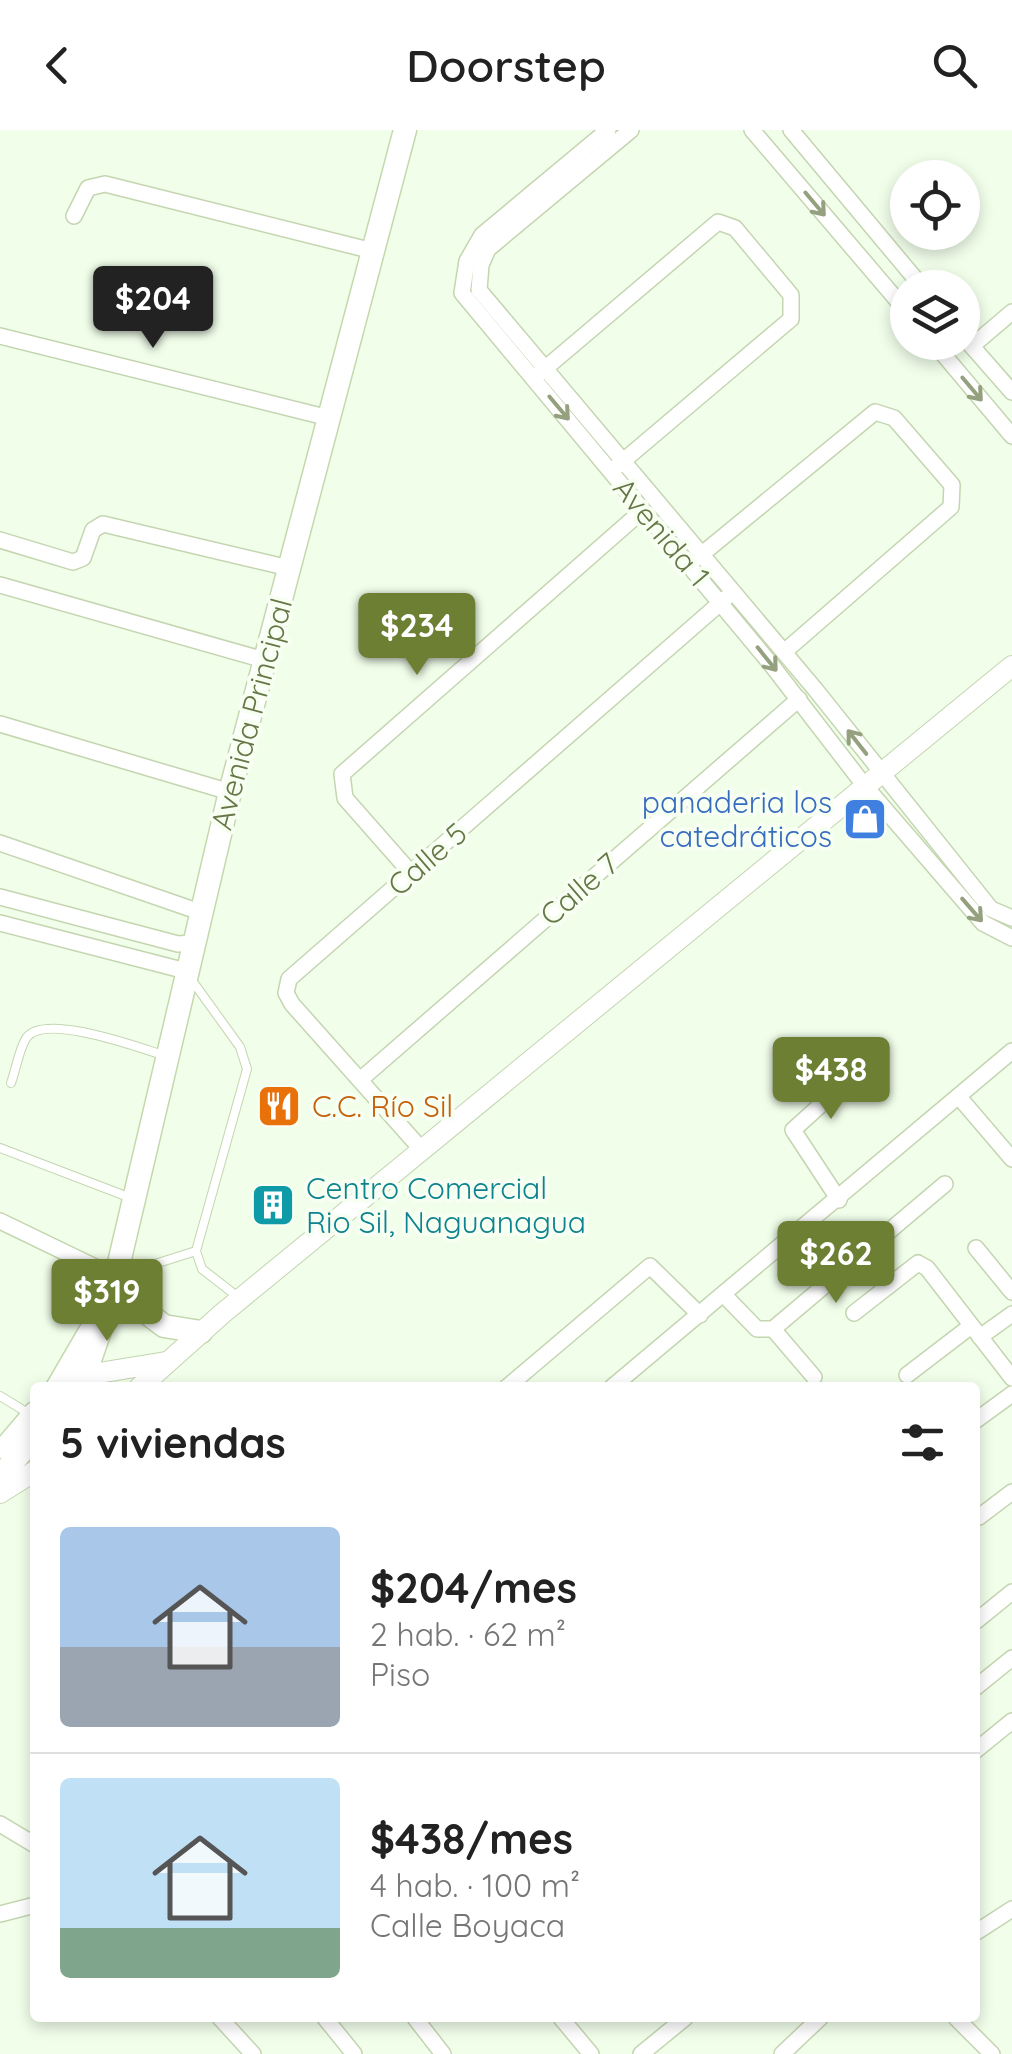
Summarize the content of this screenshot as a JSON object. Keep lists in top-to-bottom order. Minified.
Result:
{"streets":{"main road":["Avenida Principal"],"street":["Avenida 1","Calle 5","Calle 7"]},"crossings":[["Avenida 1","Calle 5"],["Avenida 1","Calle 7"],["Calle 5","Calle 7"]],"places":{"shop":["panaderia los catedráticos"],"restaurant":["C.C. Río Sil"],"building":["Centro Comercial Rio Sil, Naguanagua"]},"page":{"header":"Doorstep","price":["$204","$234","$438","$262","$319"],"heading":"5 viviendas","list":[{"name":"$204/mes","note":"2 hab. · 62 m² · Piso"},{"name":"$438/mes","note":"4 hab. · 100 m² · Calle Boyaca"}]}}
